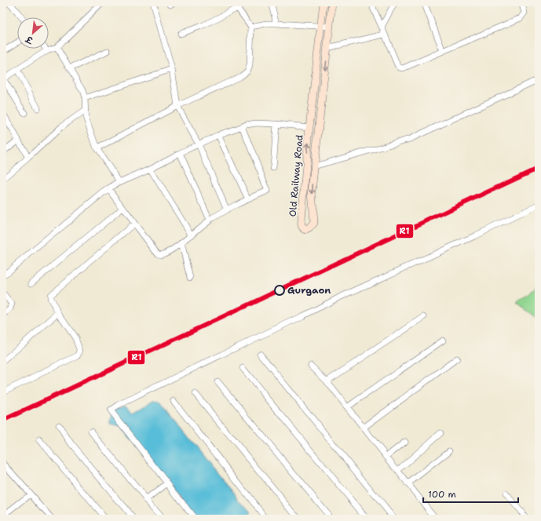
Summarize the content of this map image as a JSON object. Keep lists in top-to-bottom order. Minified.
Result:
{"streets":{"main road":["Old Railway Road"]},"places":["Gurgaon"],"lines":["transit line R1"],"scale_bar":"100 m","north":"bottom left"}
